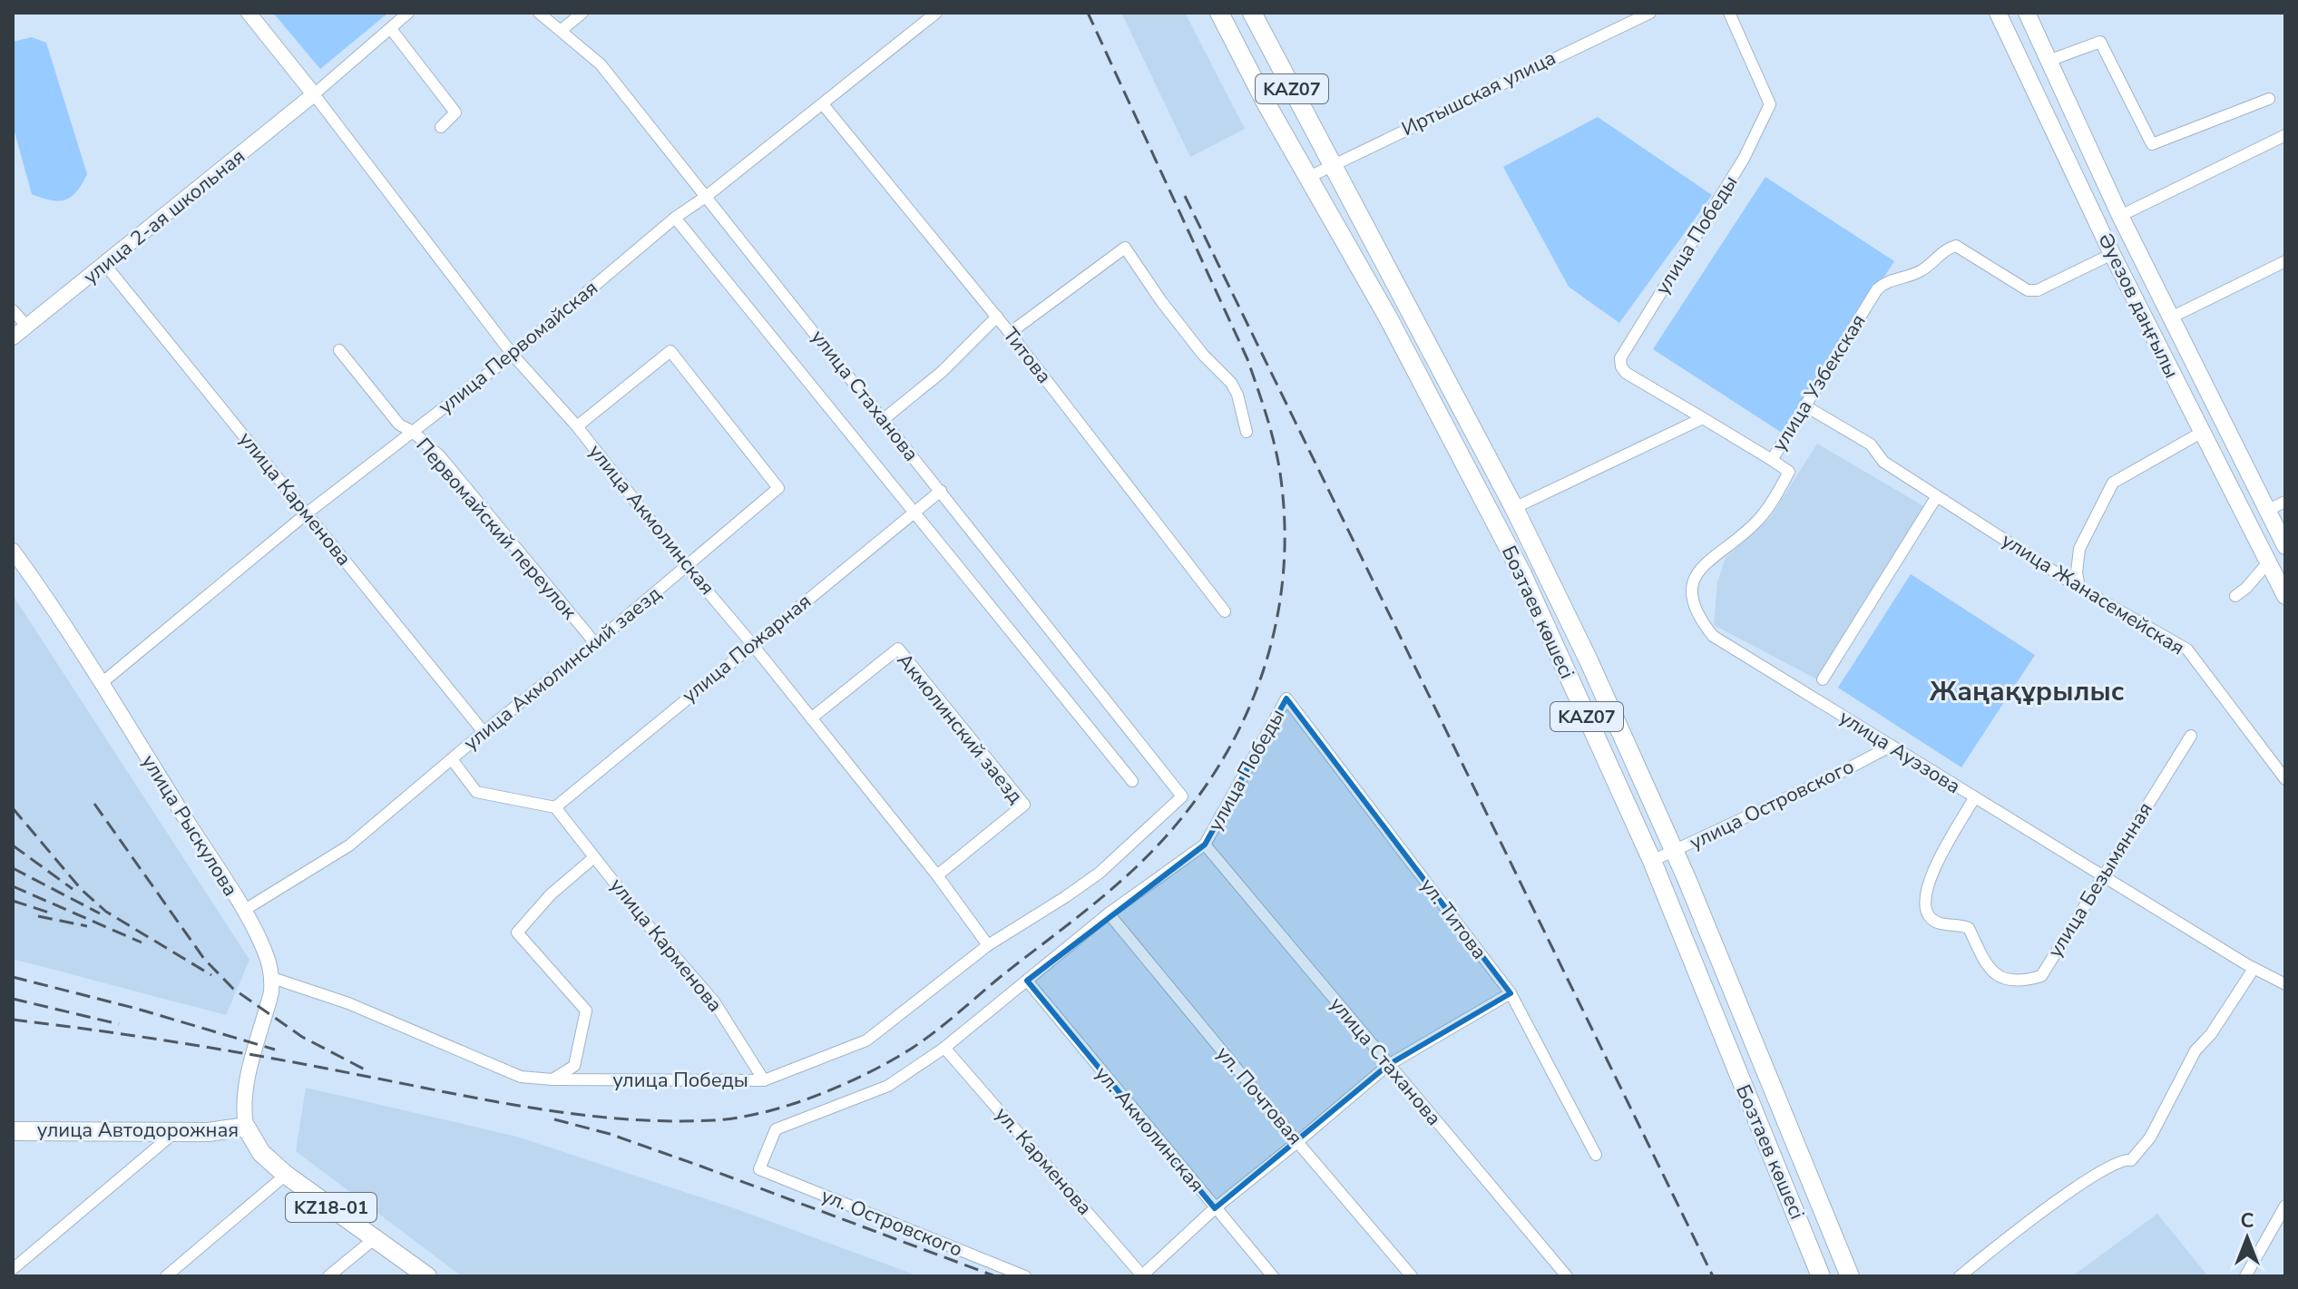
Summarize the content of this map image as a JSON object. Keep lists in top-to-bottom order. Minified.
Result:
{"streets":{"main road":["KAZ07","Әуезов даңғылы","Бозтаев көшесі","улица Автодорожная","KZ18-01"],"street":["Иртышская улица","улица 2-ая школьная","улица Победы","улица Первомайская","Титова","улица Узбекская","улица Стаханова","улица Карменова","улица Акмолинская","Первомайский переулок","улица Жанасемейская","улица Пожарная","улица Акмолинский заезд","Акмолинский заезд","улица Ауэзова","улица Островского","улица Рыскулова","улица Безымянная","ул. Титова","ул. Почтовая","ул. Акмолинская","ул. Карменова","ул. Островского"]},"crossings":[["Иртышская улица","Бозтаев көшесі"],["улица 2-ая школьная","улица Карменова"],["улица 2-ая школьная","улица Акмолинская"],["улица Победы","улица Узбекская"],["улица Победы","улица Стаханова"],["улица Победы","улица Карменова"],["улица Победы","улица Акмолинская"],["улица Победы","улица Рыскулова"],["улица Победы","ул. Титова"],["улица Победы","ул. Почтовая"],["улица Победы","ул. Акмолинская"],["улица Победы","ул. Карменова"],["улица Победы","ул. Островского"],["Әуезов даңғылы","улица Узбекская"],["улица Первомайская","Титова"],["улица Первомайская","улица Стаханова"],["улица Первомайская","улица Карменова"],["улица Первомайская","улица Акмолинская"],["улица Первомайская","Первомайский переулок"],["улица Первомайская","улица Рыскулова"],["улица Узбекская","улица Жанасемейская"],["улица Узбекская","улица Ауэзова"],["улица Стаханова","улица Пожарная"],["улица Карменова","улица Пожарная"],["улица Карменова","улица Акмолинский заезд"],["улица Акмолинская","улица Пожарная"],["улица Акмолинская","улица Акмолинский заезд"],["улица Акмолинская","Акмолинский заезд"],["Первомайский переулок","улица Акмолинский заезд"],["Бозтаев көшесі","улица Островского"],["улица Акмолинский заезд","улица Рыскулова"],["улица Ауэзова","улица Островского"],["улица Ауэзова","улица Безымянная"],["улица Рыскулова","улица Автодорожная"]],"districts":["Жаңақұрылыс"],"north":"top"}
